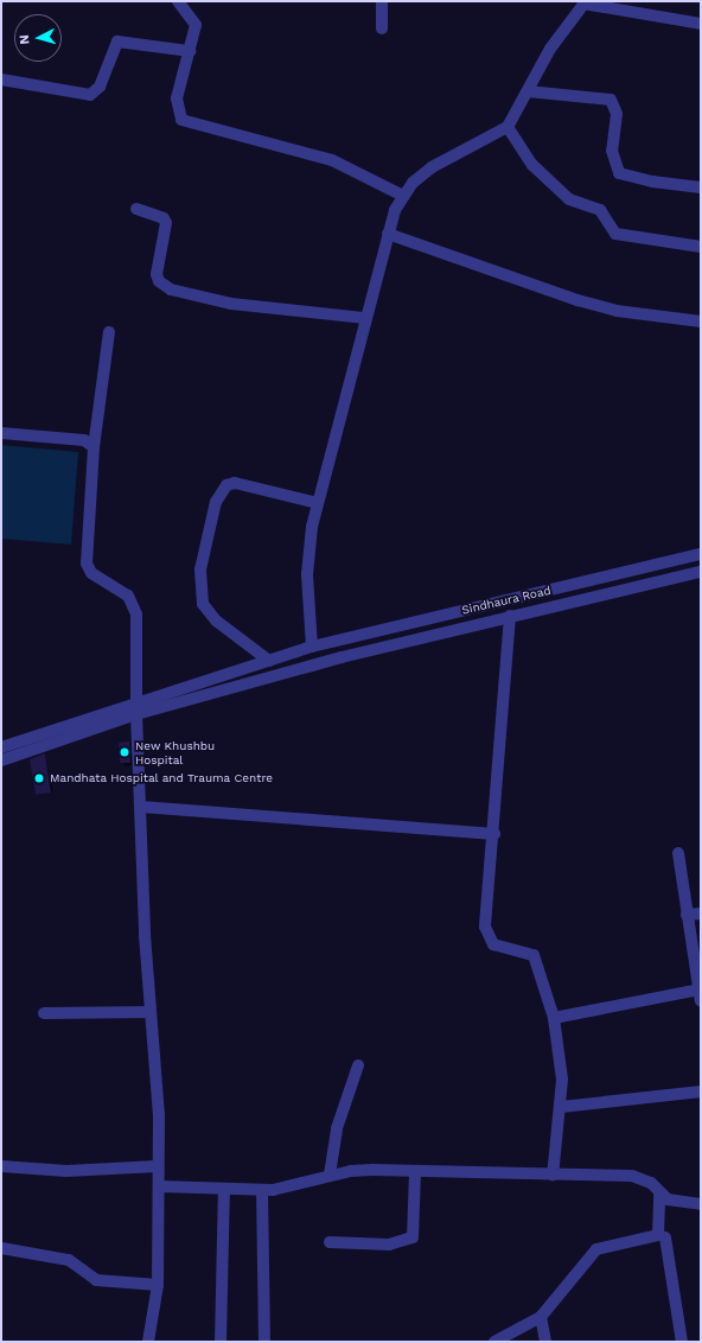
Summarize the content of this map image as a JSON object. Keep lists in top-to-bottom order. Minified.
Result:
{"streets":{"street":["Sindhaura Road"]},"places":["New Khushbu Hospital","Mandhata Hospital and Trauma Centre"],"north":"left"}
